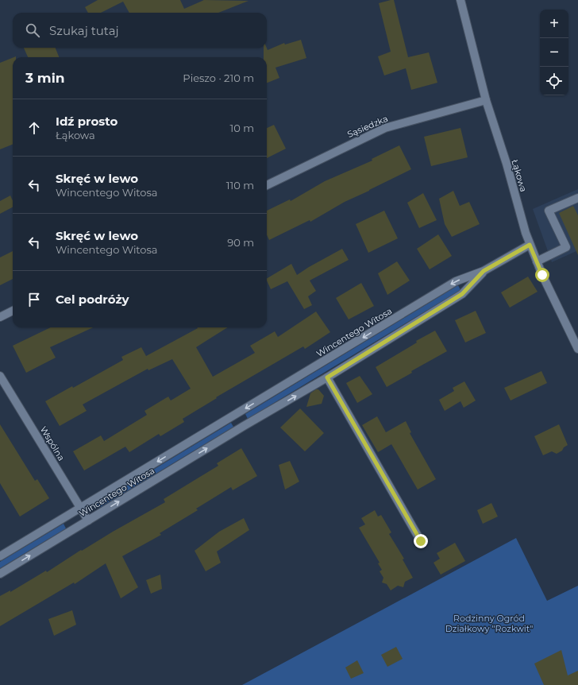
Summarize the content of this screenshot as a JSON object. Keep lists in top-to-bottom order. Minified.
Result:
{"streets":{"street":["Sąsiedzka","Łąkowa","Wincentego Witosa","Wspólna"]},"crossings":[["Sąsiedzka","Łąkowa"],["Łąkowa","Wincentego Witosa"],["Wincentego Witosa","Wspólna"]],"parks":["Rodzinny Ogród Działkowy \"Rozkwit\""],"page":{"map_buttons":["+","−"],"search":"Szukaj tutaj","heading":["3 min","Pieszo · 210 m"],"list":[["Idź prosto","Łąkowa","10 m"],["Skręć w lewo","Wincentego Witosa","110 m"],["Skręć w lewo","Wincentego Witosa","90 m"],"Cel podróży"]}}
